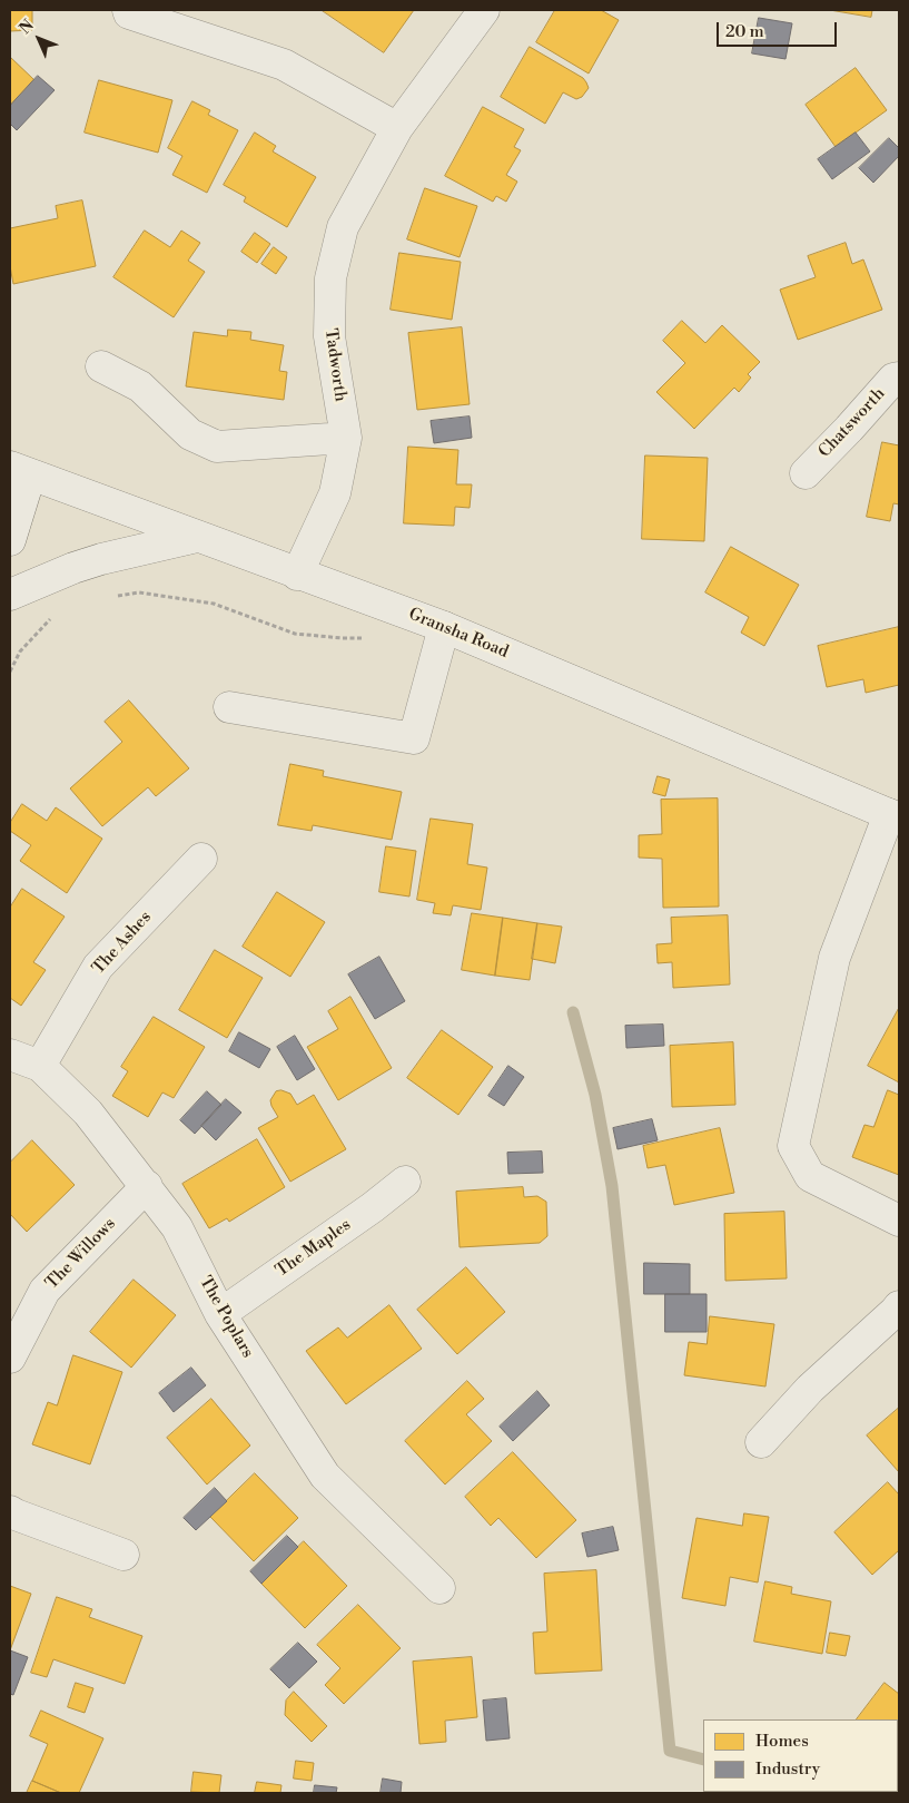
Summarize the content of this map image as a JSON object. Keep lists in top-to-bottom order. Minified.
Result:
{"streets":{"street":["Tadworth","Chatsworth","Gransha Road","The Ashes","The Maples","The Willows","The Poplars"]},"crossings":[["Tadworth","Gransha Road"],["The Ashes","The Poplars"],["The Maples","The Poplars"],["The Willows","The Poplars"]],"legend":["Homes","Industry"],"scale_bar":"20 m","north":"top left"}
